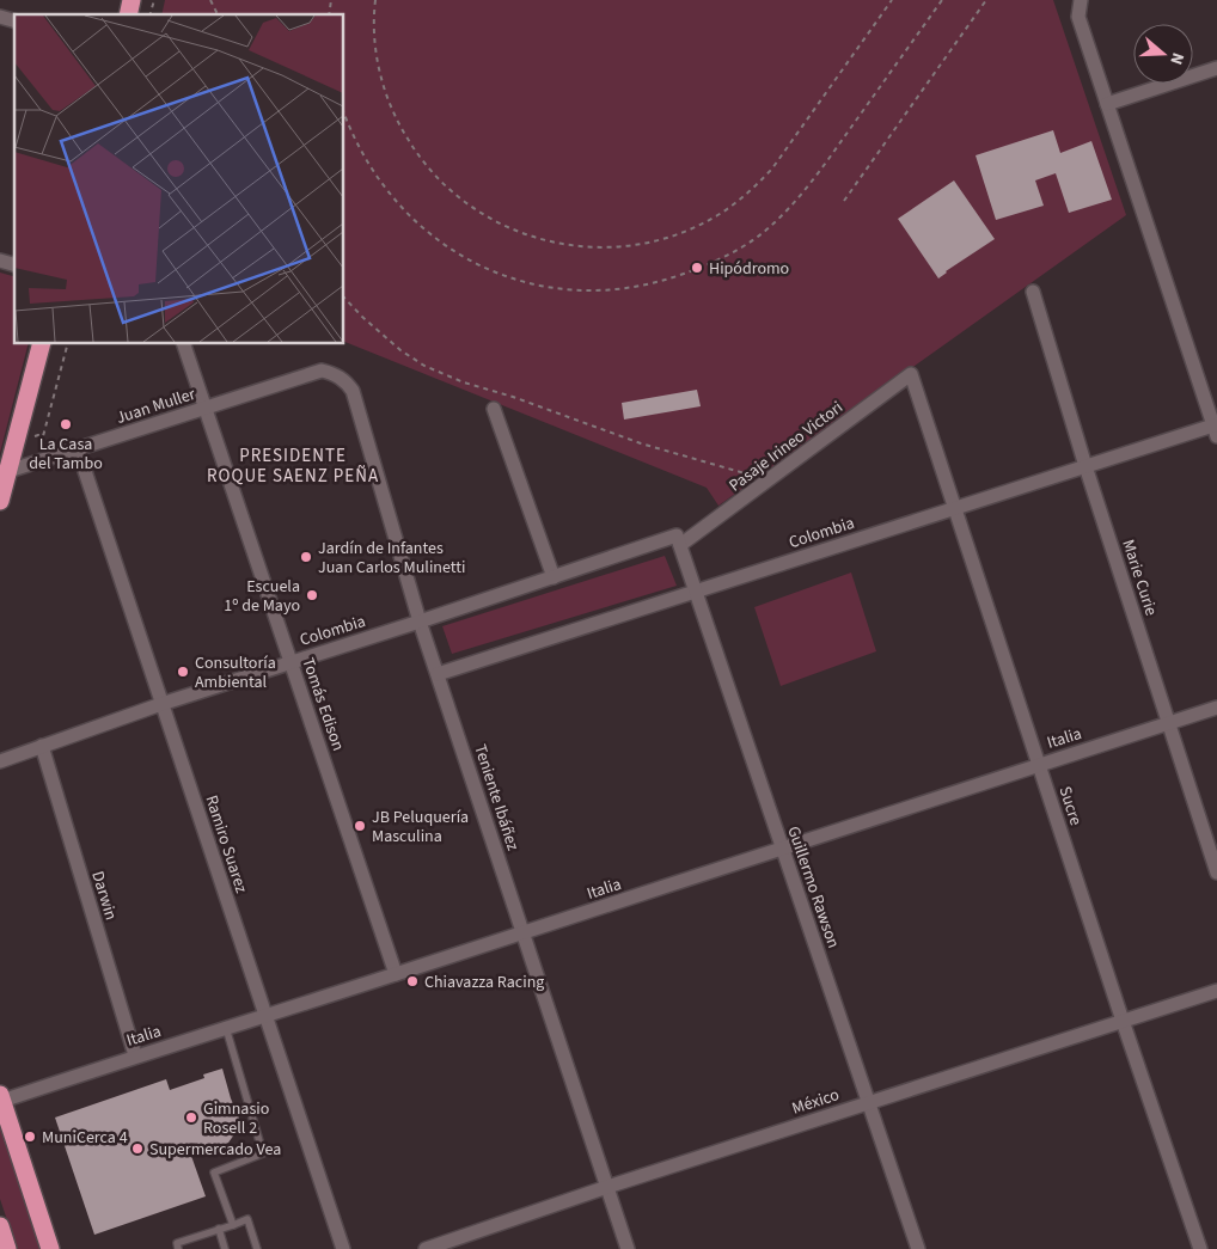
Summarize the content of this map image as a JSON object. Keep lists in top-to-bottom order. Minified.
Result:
{"streets":{"street":["Juan Muller","Pasaje Irineo Victori","Colombia","Marie Curie","Tomás Edison","Italia","Teniente Ibáñez","Sucre","Ramiro Suarez","Guillermo Rawson","Darwin","México"]},"crossings":[["Juan Muller","Tomás Edison"],["Juan Muller","Teniente Ibáñez"],["Juan Muller","Ramiro Suarez"],["Pasaje Irineo Victori","Colombia"],["Pasaje Irineo Victori","Sucre"],["Pasaje Irineo Victori","Guillermo Rawson"],["Colombia","Marie Curie"],["Colombia","Tomás Edison"],["Colombia","Teniente Ibáñez"],["Colombia","Sucre"],["Colombia","Ramiro Suarez"],["Colombia","Guillermo Rawson"],["Colombia","Darwin"],["Marie Curie","Italia"],["Tomás Edison","Italia"],["Italia","Teniente Ibáñez"],["Italia","Sucre"],["Italia","Ramiro Suarez"],["Italia","Guillermo Rawson"],["Italia","Darwin"],["Teniente Ibáñez","México"],["Sucre","México"],["Guillermo Rawson","México"]],"districts":["PRESIDENTE ROQUE SAENZ PEÑA"],"places":["Hipódromo","La Casa del Tambo","Jardín de Infantes Juan Carlos Mulinetti","Escuela 1º de Mayo","Consultoría Ambiental","JB Peluquería Masculina","Chiavazza Racing","Gimnasio Rosell 2","MuniCerca 4","Supermercado Vea"],"north":"right"}
